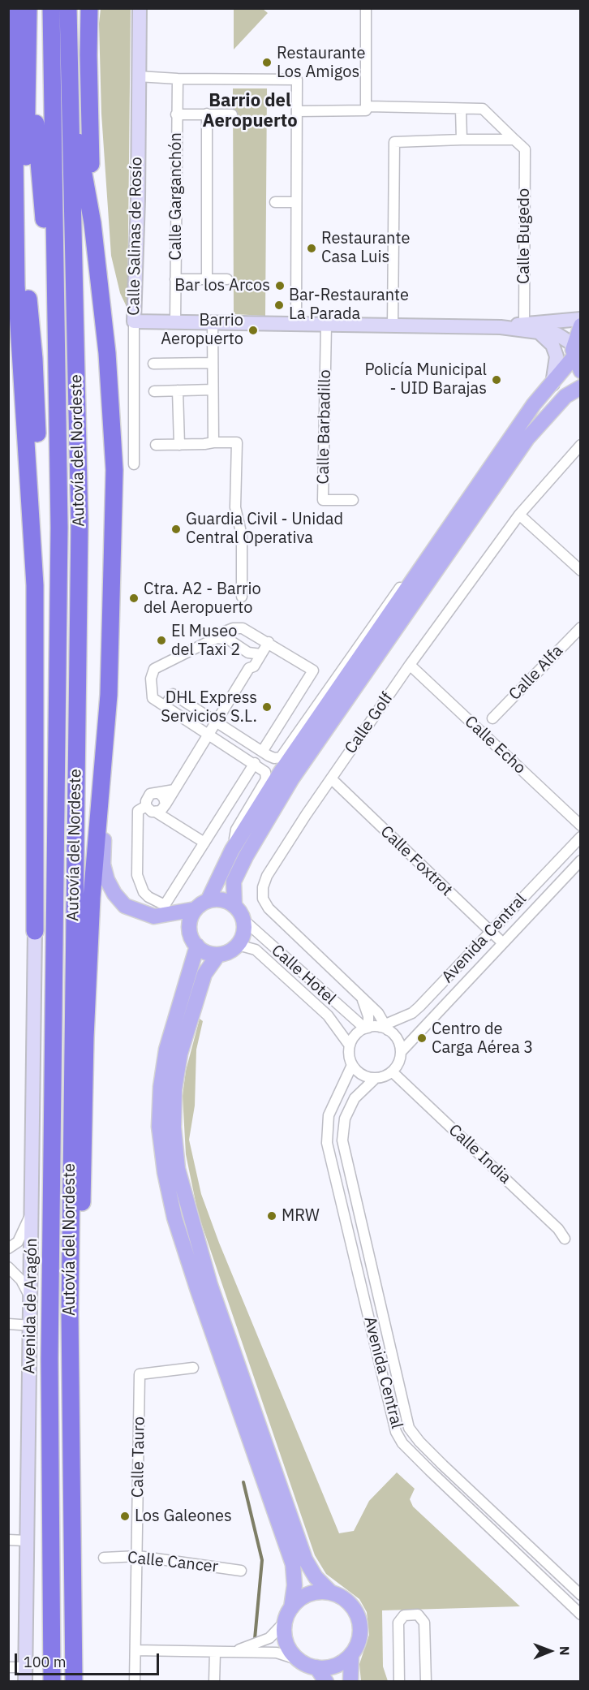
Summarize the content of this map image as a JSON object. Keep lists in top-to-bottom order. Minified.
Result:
{"streets":{"highway":["Autovía del Nordeste"],"street":["Calle Garganchón","Calle Salinas de Rosío","Calle Bugedo","Calle Barbadillo","Calle Alfa","Calle Golf","Calle Echo","Calle Foxtrot","Avenida Central","Calle Hotel","Calle India","Avenida de Aragón","Calle Tauro","Calle Cancer"]},"crossings":[["Calle Golf","Calle Echo"],["Calle Golf","Calle Foxtrot"],["Calle Golf","Avenida Central"],["Calle Golf","Calle Hotel"],["Calle Golf","Calle India"],["Calle Foxtrot","Avenida Central"],["Avenida Central","Calle Hotel"],["Avenida Central","Calle India"],["Calle Hotel","Calle India"],["Calle Tauro","Calle Cancer"]],"districts":["Barrio del Aeropuerto"],"places":["Restaurante Los Amigos","Restaurante Casa Luis","Bar los Arcos","Bar-Restaurante La Parada","Barrio Aeropuerto","Policía Municipal - UID Barajas","Guardia Civil - Unidad Central Operativa","Ctra. A2 - Barrio del Aeropuerto","El Museo del Taxi 2","DHL Express Servicios S.L.","Centro de Carga Aérea 3","MRW","Los Galeones"],"scale_bar":"100 m","north":"right"}
